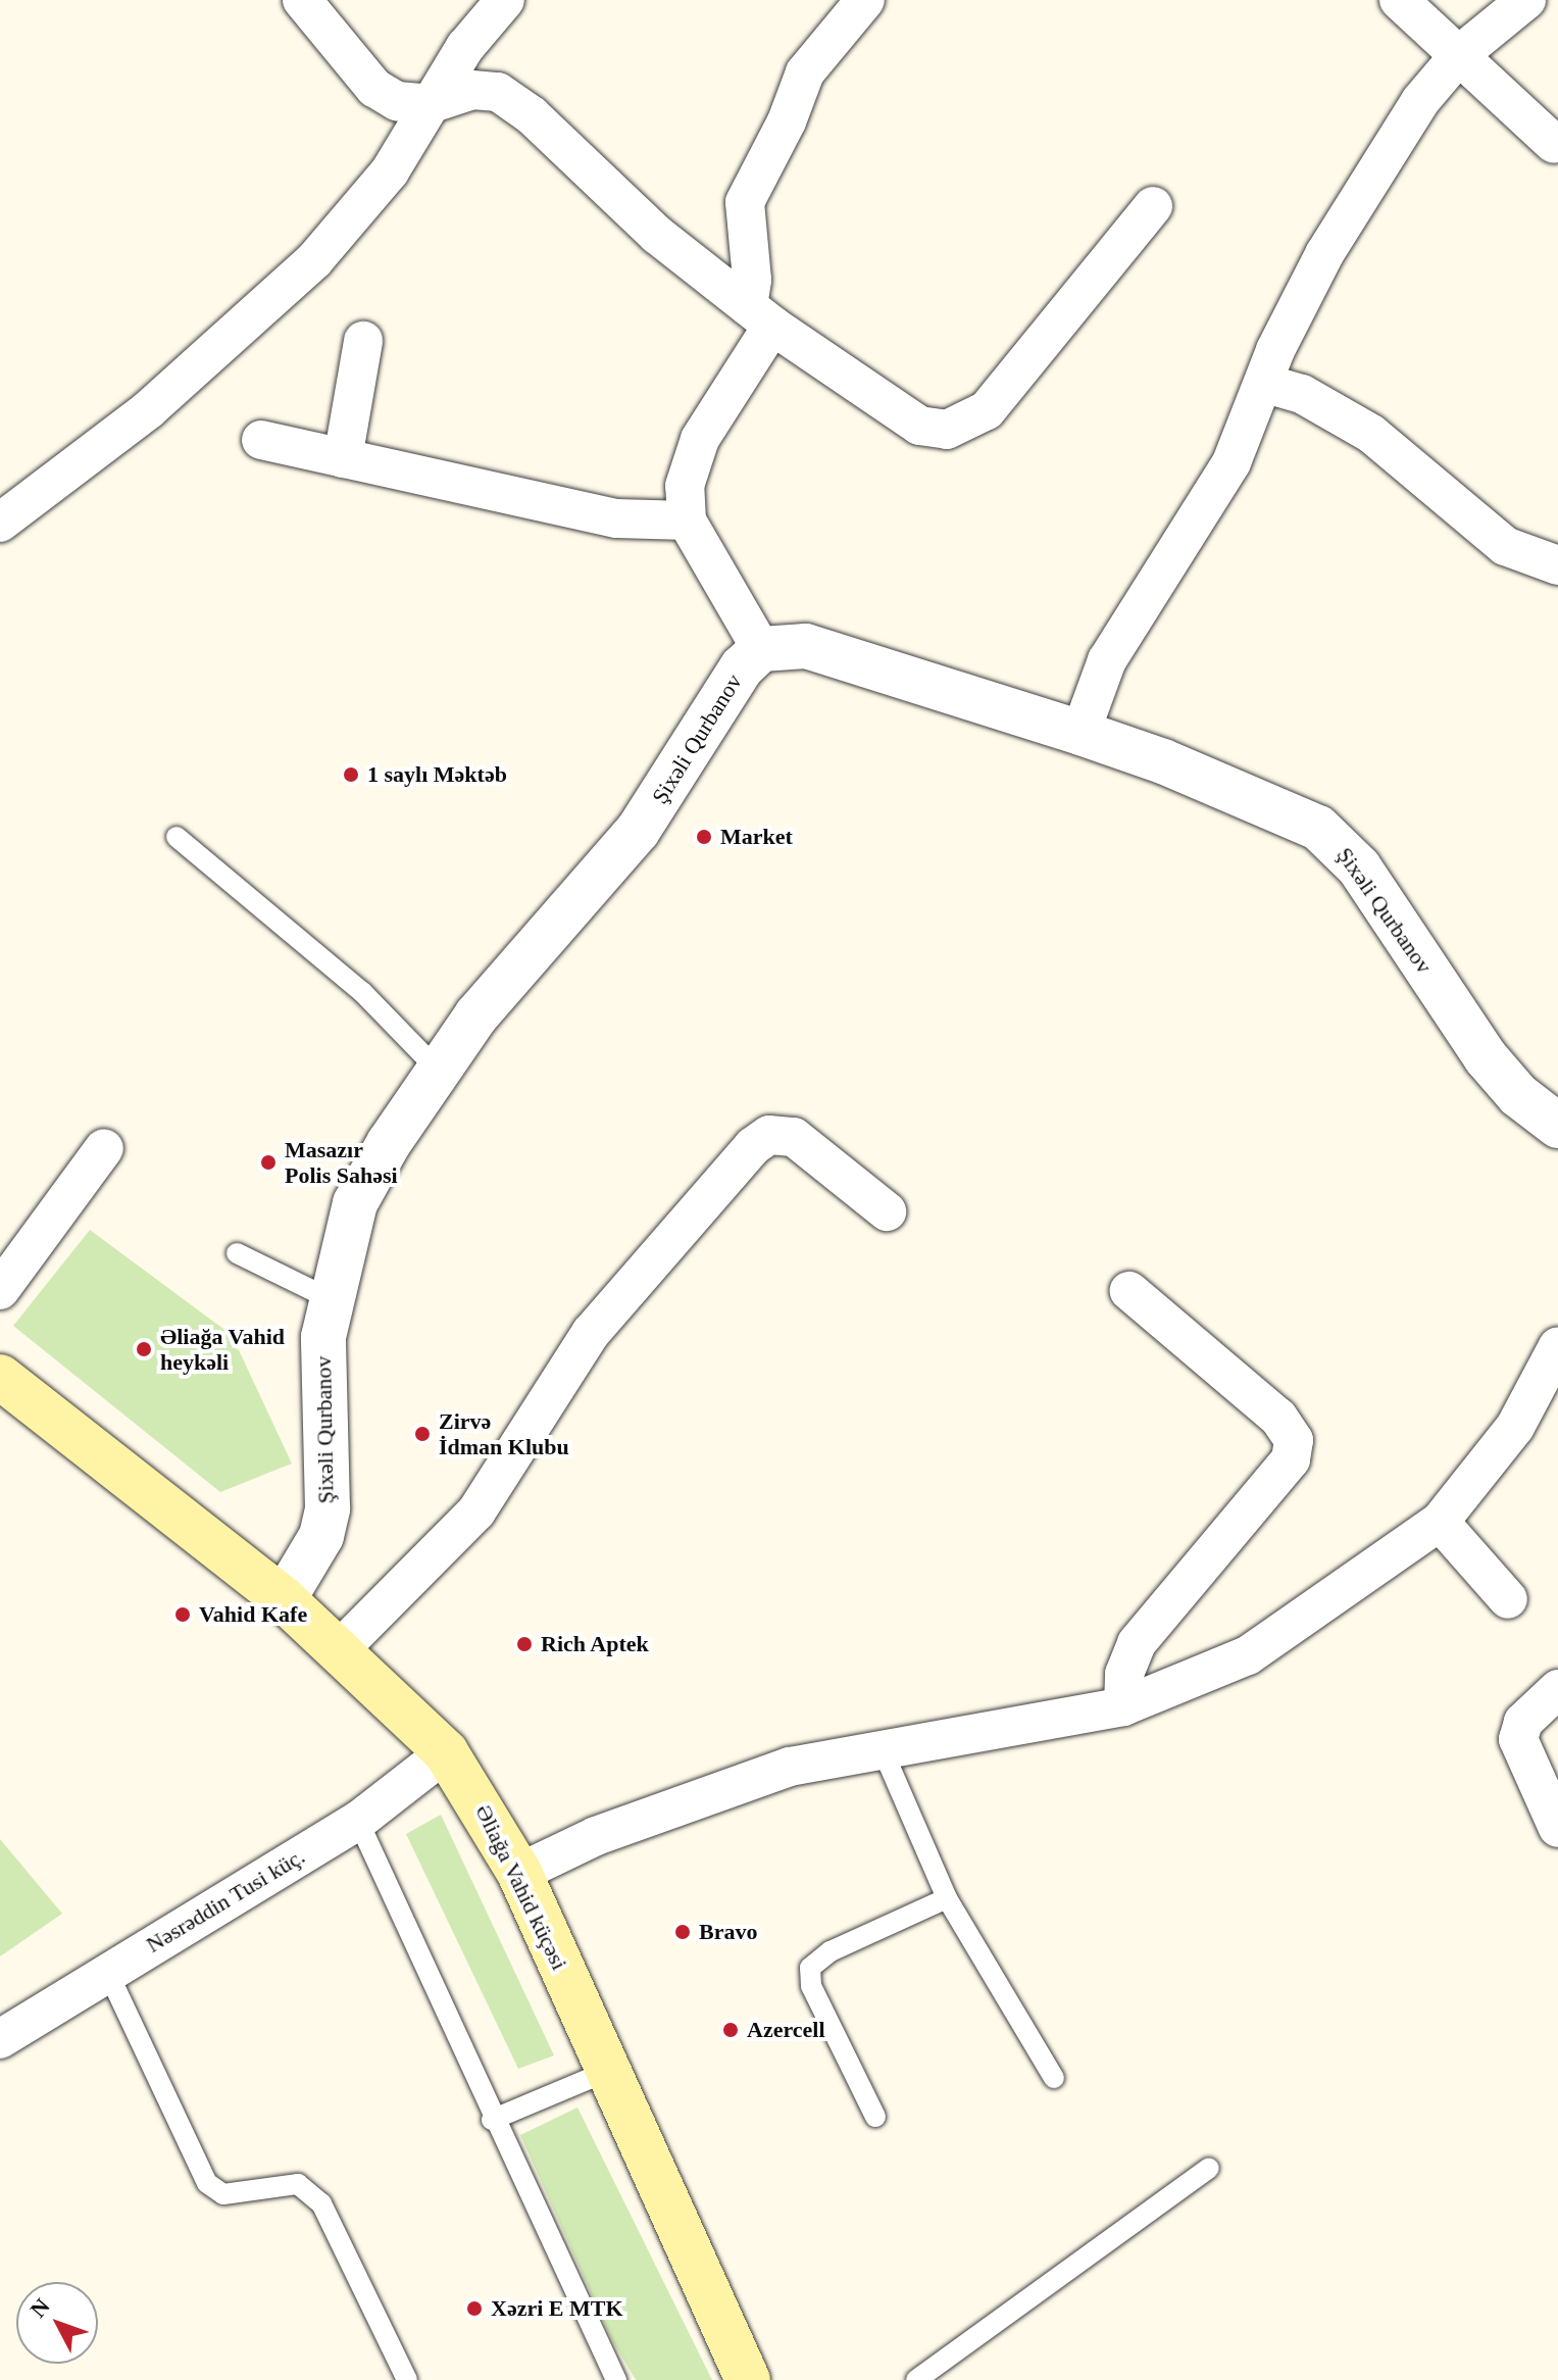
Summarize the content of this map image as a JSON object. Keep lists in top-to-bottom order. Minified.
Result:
{"streets":{"main road":["Əliağa Vahid küçəsi"],"street":["Şixəli Qurbanov","Nəsrəddin Tusi küç."]},"crossings":[["Şixəli Qurbanov","Əliağa Vahid küçəsi"],["Əliağa Vahid küçəsi","Nəsrəddin Tusi küç."]],"places":["1 saylı Məktəb","Market","Masazır Polis Sahəsi","Əliağa Vahid heykəli","Zirvə İdman Klubu","Vahid Kafe","Rich Aptek","Bravo","Azercell","Xəzri E MTK"],"north":"top left"}
